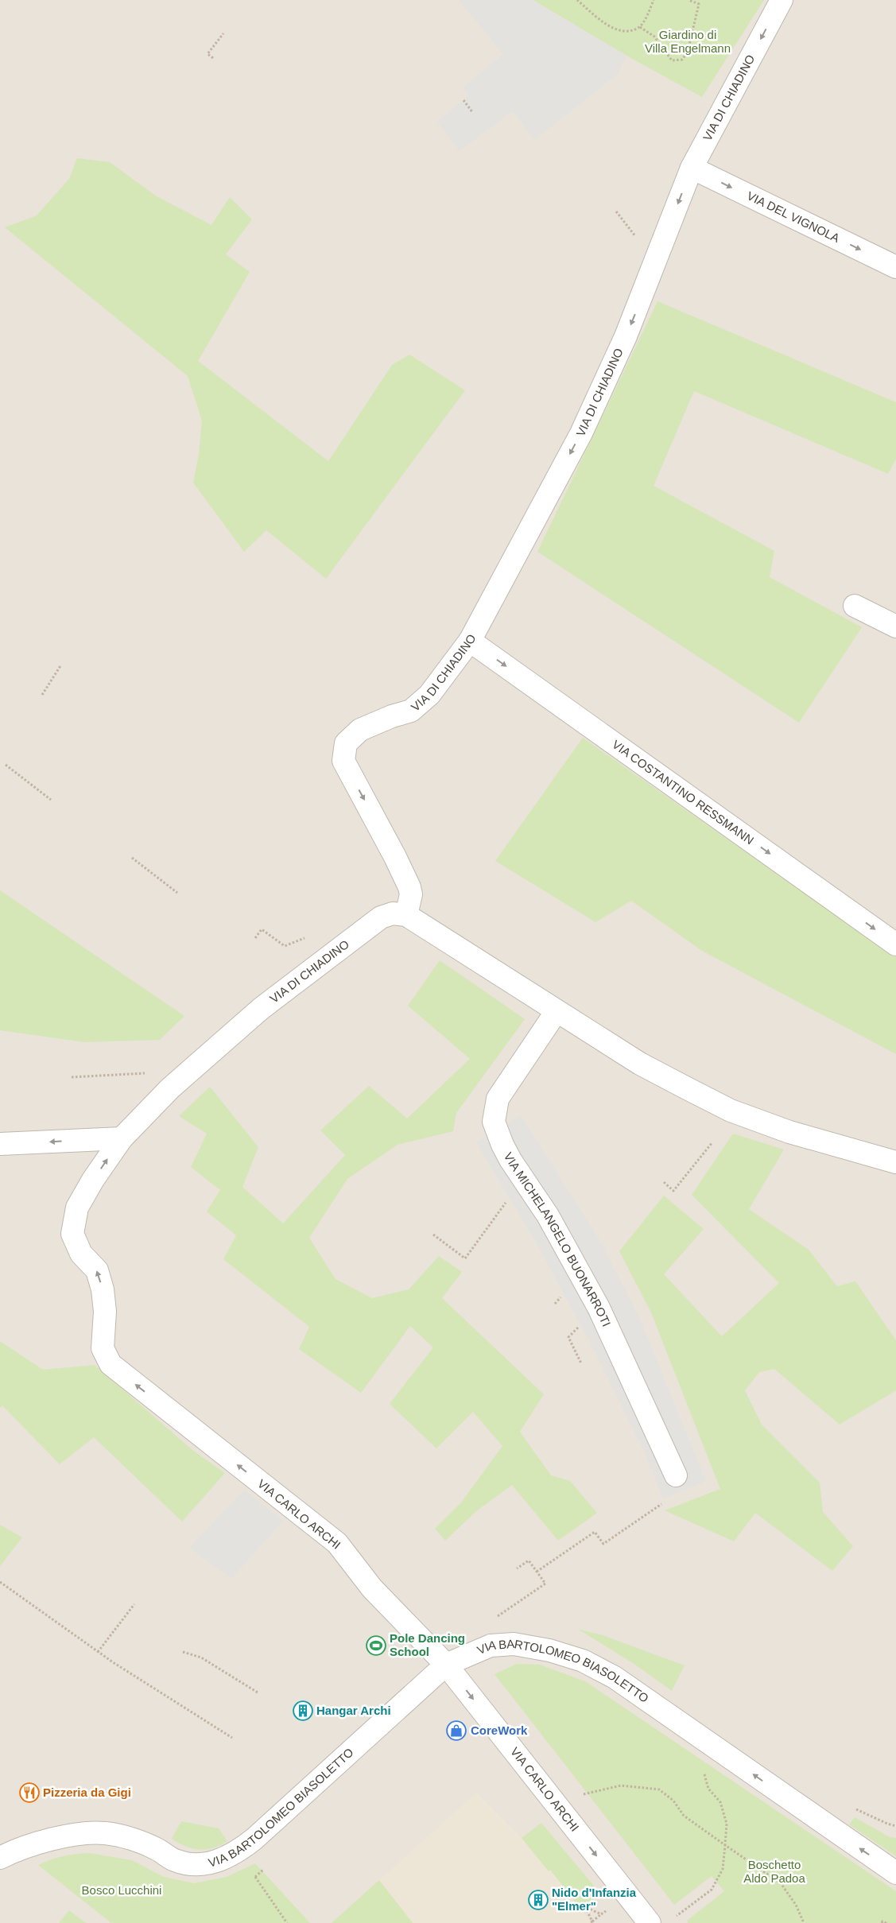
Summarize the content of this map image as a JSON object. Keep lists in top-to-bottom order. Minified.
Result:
{"streets":{"street":["VIA DI CHIADINO","VIA DEL VIGNOLA","VIA COSTANTINO RESSMANN","VIA MICHELANGELO BUONARROTI","VIA CARLO ARCHI","VIA BARTOLOMEO BIASOLETTO"]},"crossings":[["VIA DI CHIADINO","VIA DEL VIGNOLA"],["VIA DI CHIADINO","VIA COSTANTINO RESSMANN"],["VIA DI CHIADINO","VIA CARLO ARCHI"],["VIA CARLO ARCHI","VIA BARTOLOMEO BIASOLETTO"]],"one_way":["VIA DI CHIADINO","VIA DEL VIGNOLA","VIA COSTANTINO RESSMANN","VIA BARTOLOMEO BIASOLETTO"],"parks":["Giardino di Villa Engelmann","Boschetto Aldo Padoa","Bosco Lucchini"],"places":{"sports":["Pole Dancing School"],"building":["Hangar Archi","Nido d'Infanzia \"Elmer\""],"shop":["CoreWork"],"restaurant":["Pizzeria da Gigi"]}}
